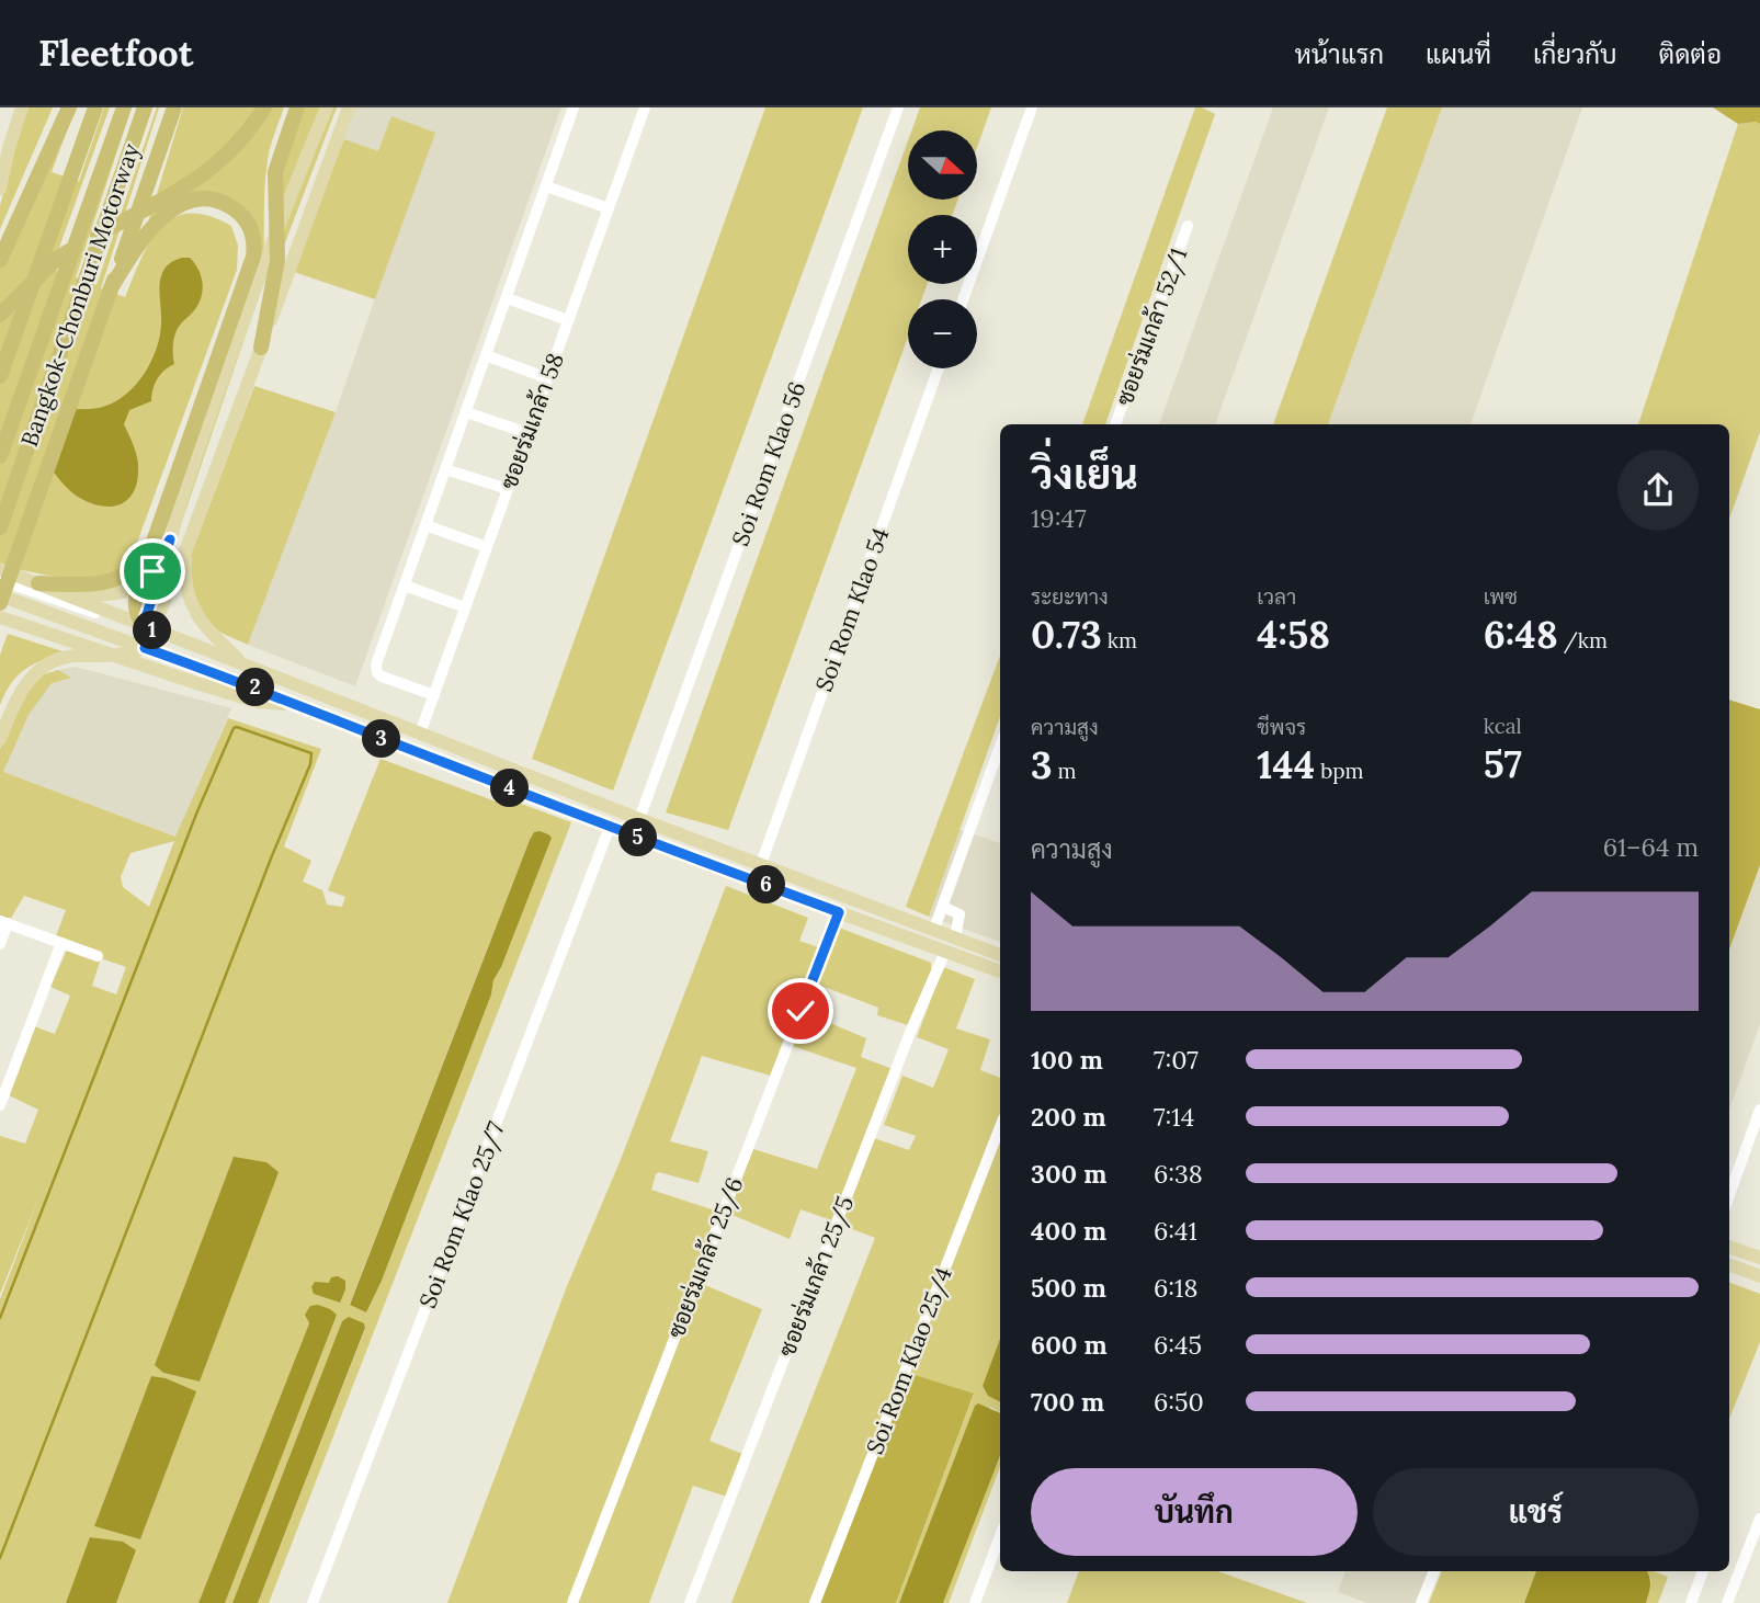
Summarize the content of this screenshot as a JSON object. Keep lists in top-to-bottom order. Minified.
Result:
{"streets":{"highway":["Bangkok-Chonburi Motorway"],"street":["ซอยร่มเกล้า 52/1","ซอยร่มเกล้า 58","Soi Rom Klao 56","Soi Rom Klao 54","Soi Rom Klao 25/7","ซอยร่มเกล้า 25/6","ซอยร่มเกล้า 25/5","Soi Rom Klao 25/4"]},"north":"right","page":{"header":"Fleetfoot","nav":["หน้าแรก","แผนที่","เกี่ยวกับ","ติดต่อ"],"map_buttons":["+","−"],"heading":["วิ่งเย็น","19:47"],"stats":[["ระยะทาง","0.73 km"],["เวลา","4:58"],["เพซ","6:48 /km"],["ความสูง","3 m"],["ชีพจร","144 bpm"],["kcal","57"]],"pins":["1","2","3","4","5","6"],"chart":["ความสูง","61–64 m"],"list":[{"name":"100 m","note":"7:07"},{"name":"200 m","note":"7:14"},{"name":"300 m","note":"6:38"},{"name":"400 m","note":"6:41"},{"name":"500 m","note":"6:18"},{"name":"600 m","note":"6:45"},{"name":"700 m","note":"6:50"}],"buttons":["บันทึก","แชร์"]}}
